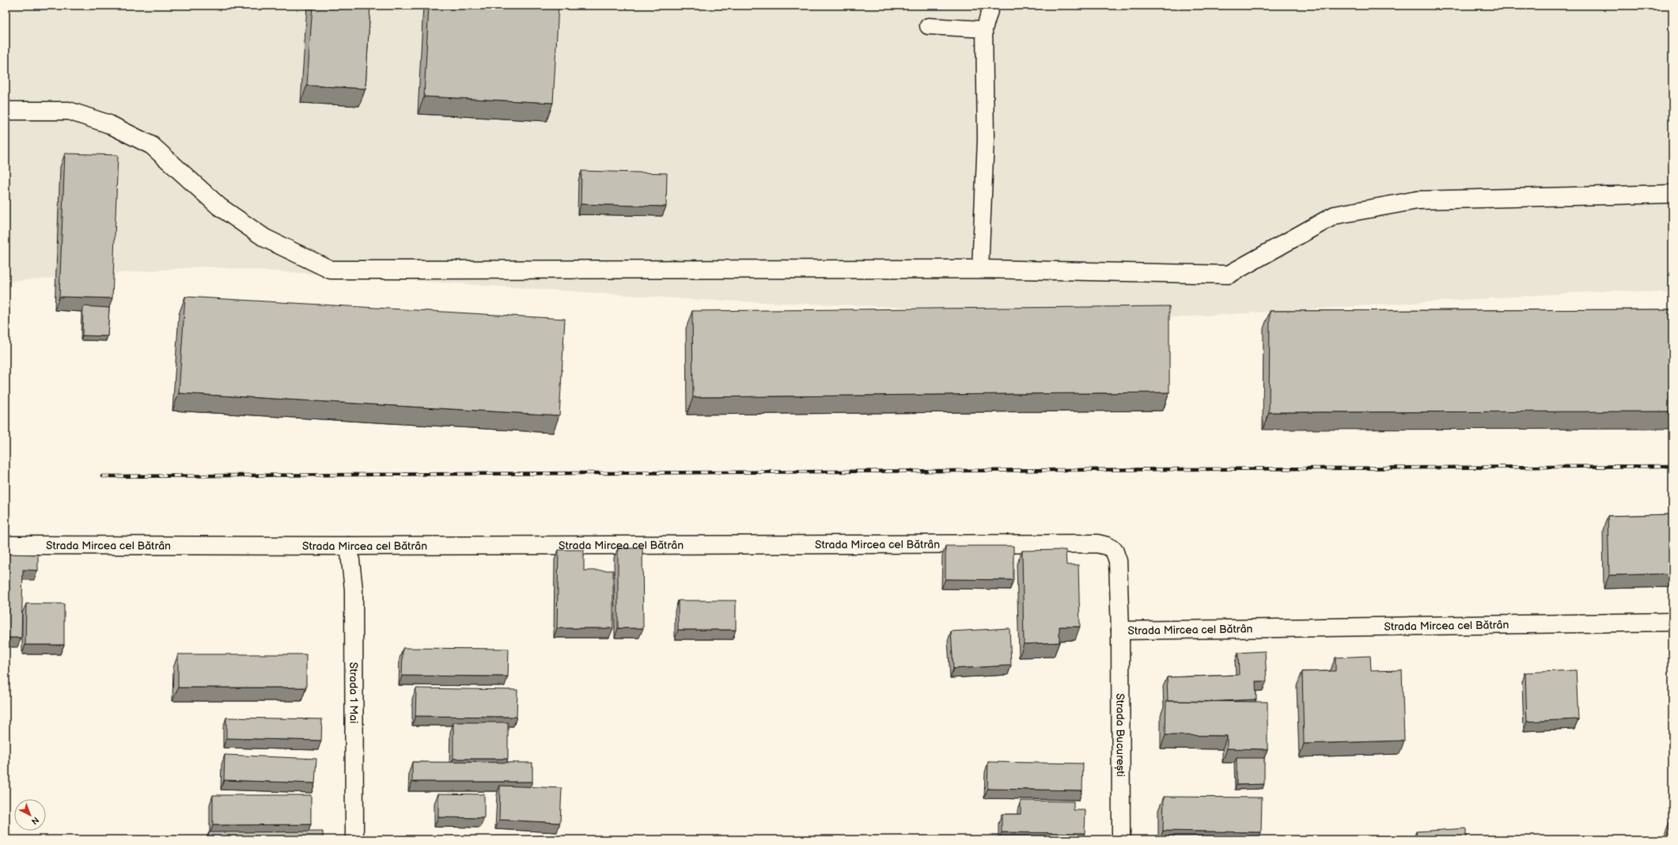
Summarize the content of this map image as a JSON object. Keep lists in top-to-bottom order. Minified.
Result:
{"streets":{"street":["Strada Mircea cel Bătrân","Strada 1 Mai","Strada București"]},"crossings":[["Strada Mircea cel Bătrân","Strada 1 Mai"],["Strada Mircea cel Bătrân","Strada București"]],"north":"bottom right"}
